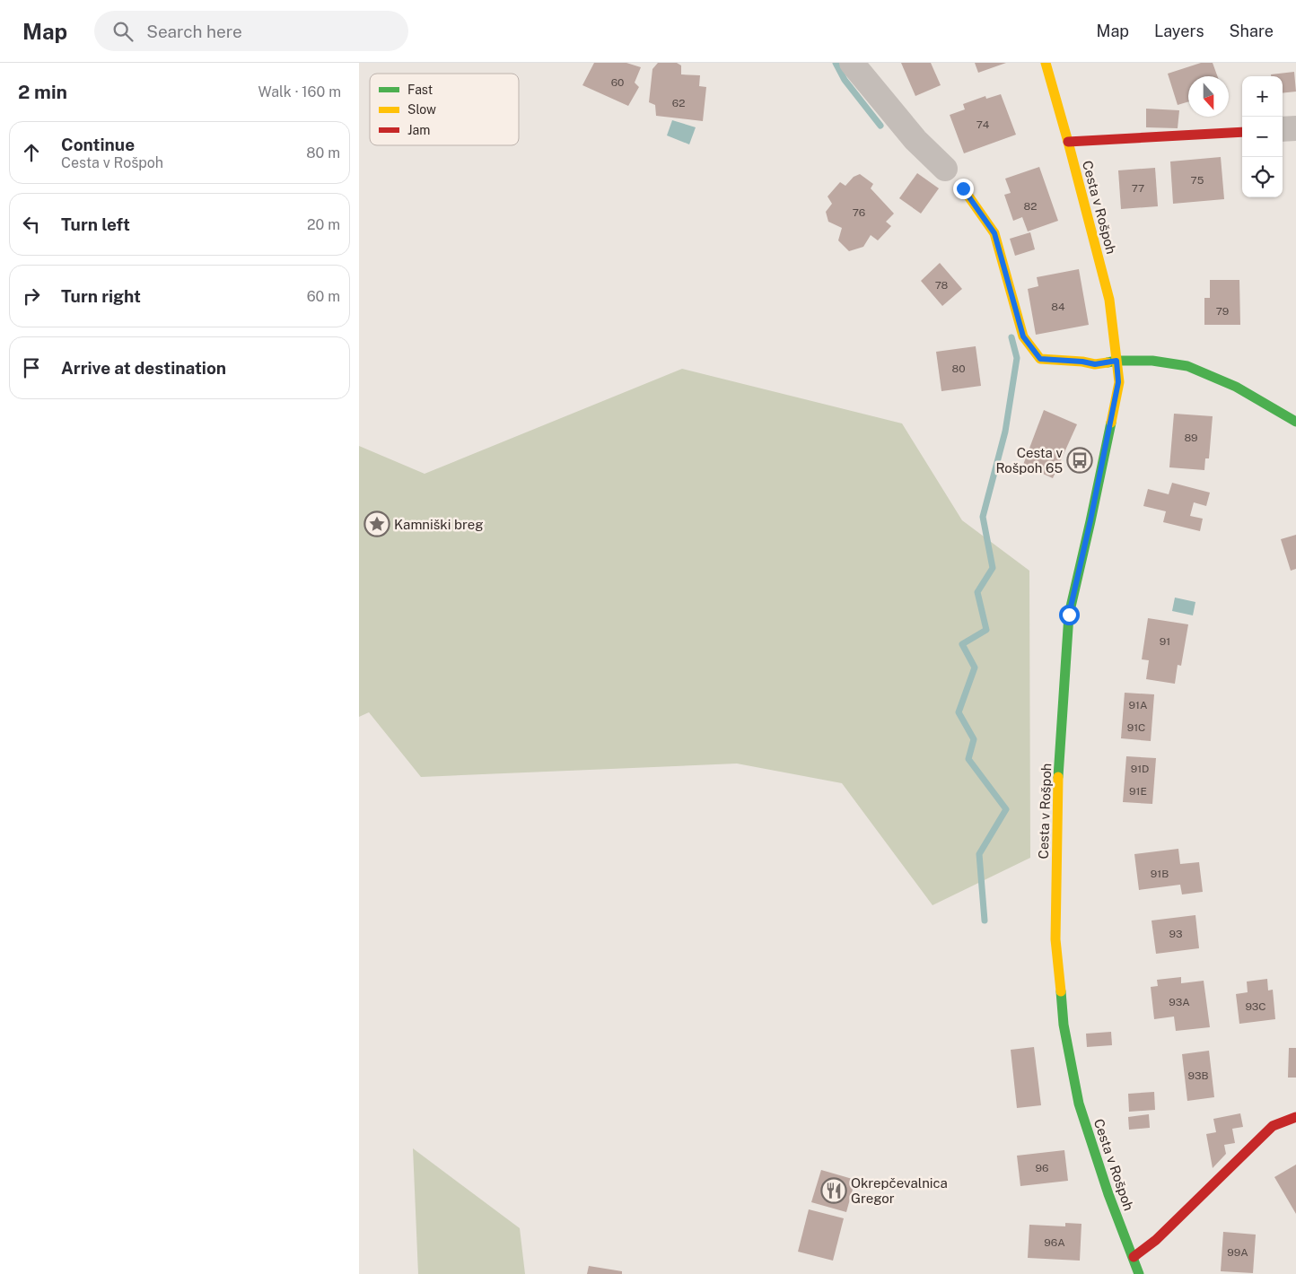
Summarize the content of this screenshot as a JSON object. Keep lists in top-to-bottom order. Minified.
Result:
{"streets":{"street":["Cesta v Rošpoh"]},"places":{"bus stop":["Cesta v Rošpoh 65"],"place":["Kamniški breg"],"restaurant":["Okrepčevalnica Gregor"]},"house_numbers":["60","62","74","75","77","82","76","78","84","79","80","89","91","91A","91C","91D","91E","91B","93","93A","93C","93B","96","96A","99A"],"legend":["Fast","Slow","Jam"],"north":"bottom","page":{"header":"Map","search":"Search here","nav":["Map","Layers","Share"],"heading":["2 min","Walk · 160 m"],"map_buttons":["+","−"],"list":[["Continue","Cesta v Rošpoh","80 m"],["Turn left","20 m"],["Turn right","60 m"],"Arrive at destination"]}}
